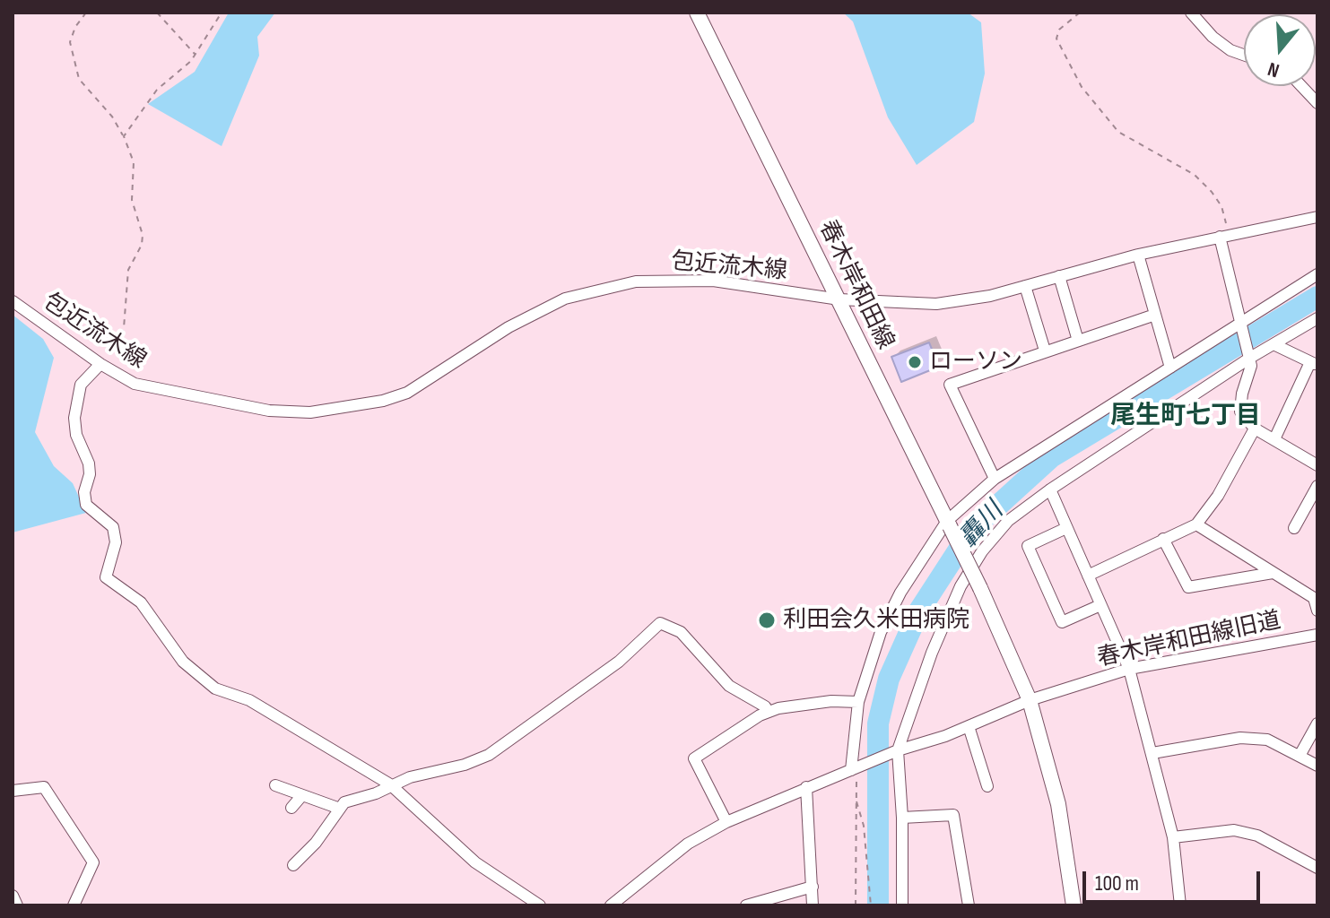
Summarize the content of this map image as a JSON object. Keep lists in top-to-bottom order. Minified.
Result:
{"streets":{"main road":["春木岸和田線"],"street":["包近流木線","春木岸和田線旧道"]},"crossings":[["包近流木線","春木岸和田線"],["春木岸和田線","春木岸和田線旧道"]],"districts":["尾生町七丁目"],"water":["轟川"],"places":["ローソン","利田会久米田病院"],"scale_bar":"100 m","north":"bottom"}
